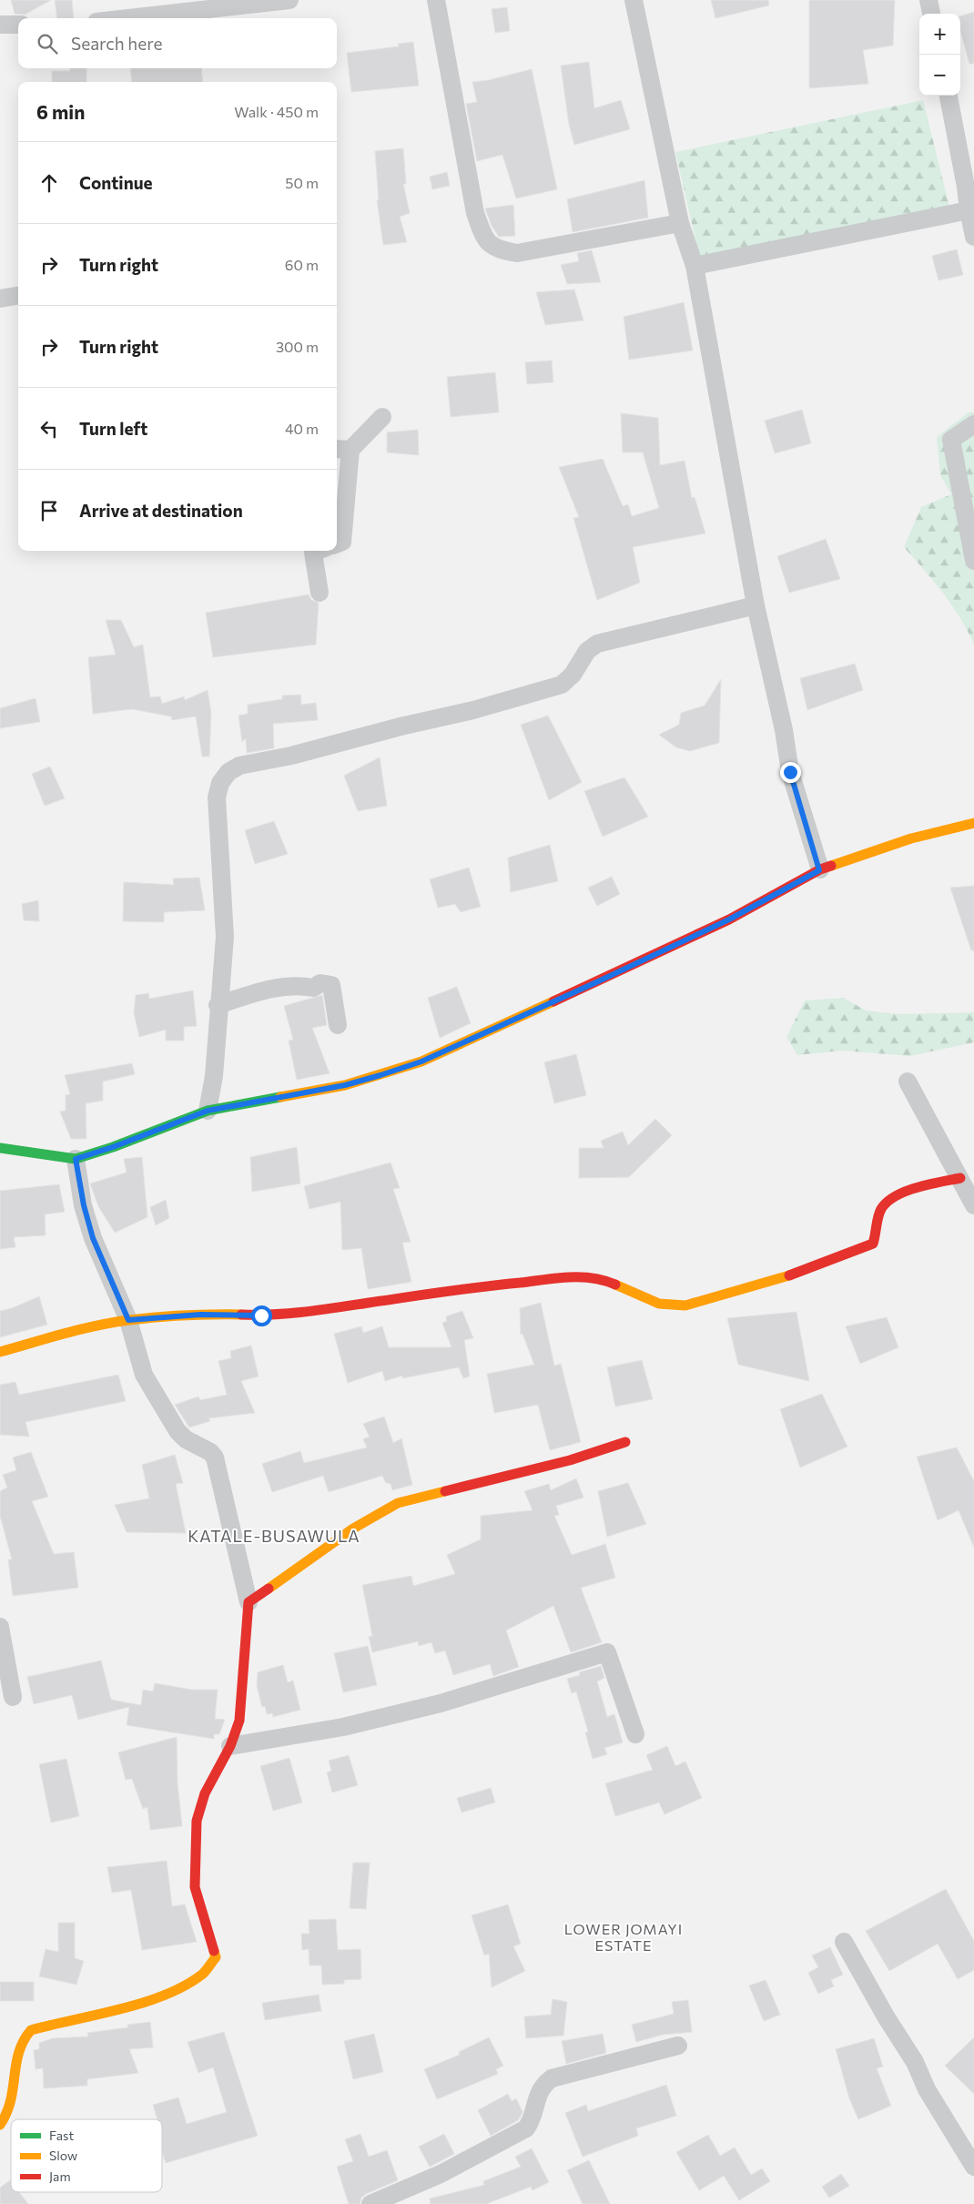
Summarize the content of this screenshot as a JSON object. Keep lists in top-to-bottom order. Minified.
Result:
{"districts":["KATALE-BUSAWULA","LOWER JOMAYI ESTATE"],"legend":["Fast","Slow","Jam"],"page":{"map_buttons":["+","−"],"search":"Search here","heading":["6 min","Walk · 450 m"],"list":[["Continue","50 m"],["Turn right","60 m"],["Turn right","300 m"],["Turn left","40 m"],"Arrive at destination"]}}
